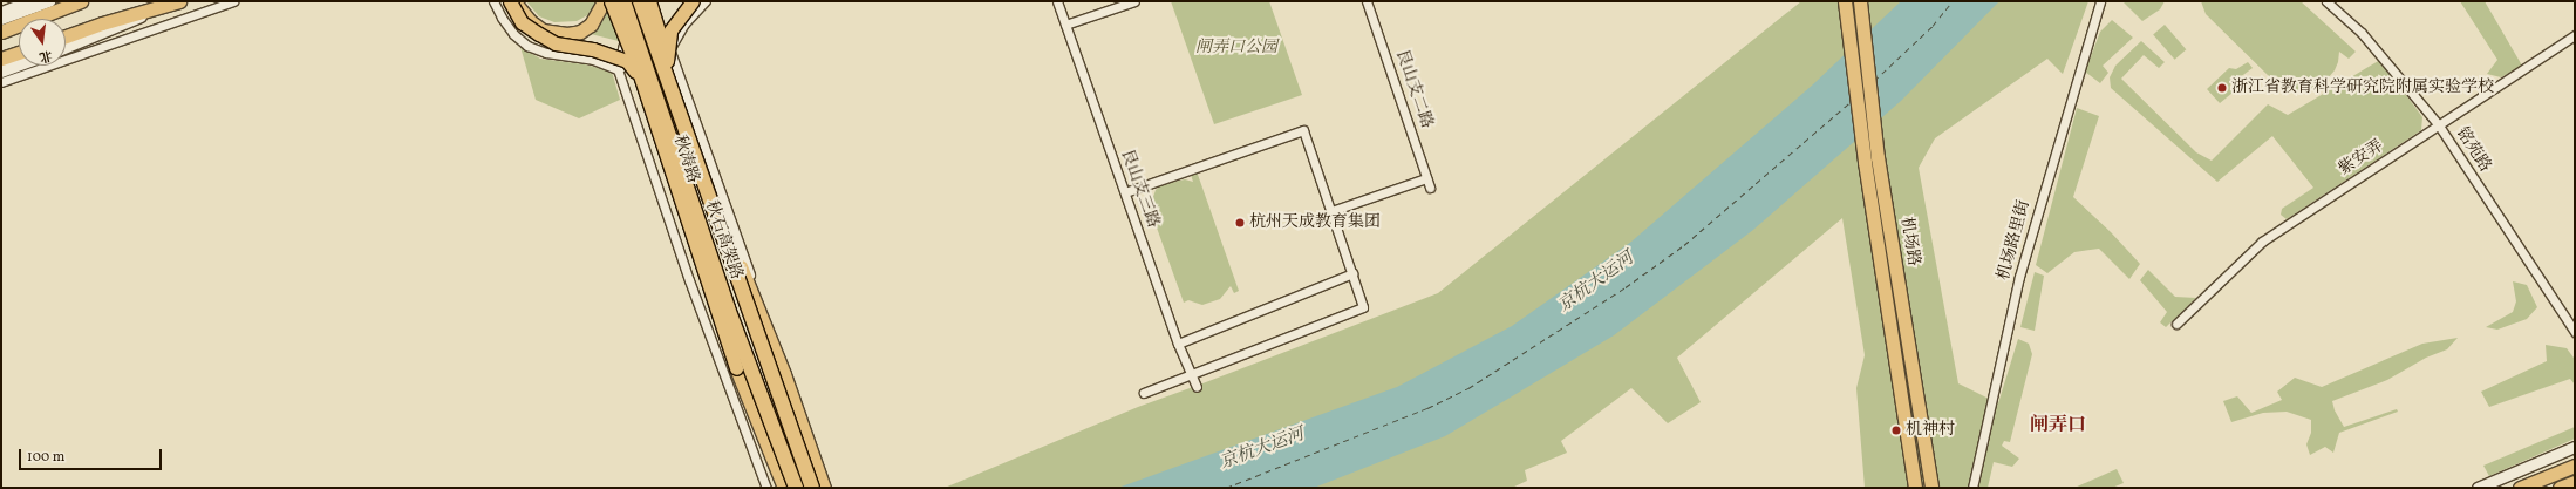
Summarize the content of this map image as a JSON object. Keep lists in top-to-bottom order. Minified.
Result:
{"streets":{"highway":["秋石高架路"],"main road":["秋涛路","机场路"],"street":["艮山支二路","铭苑路","紫安弄","艮山支三路","机场路里街"]},"crossings":[["铭苑路","紫安弄"]],"districts":["闸弄口"],"water":["京杭大运河"],"parks":["闸弄口公园"],"places":["浙江省教育科学研究院附属实验学校","杭州天成教育集团","机神村"],"scale_bar":"100 m","north":"bottom"}
